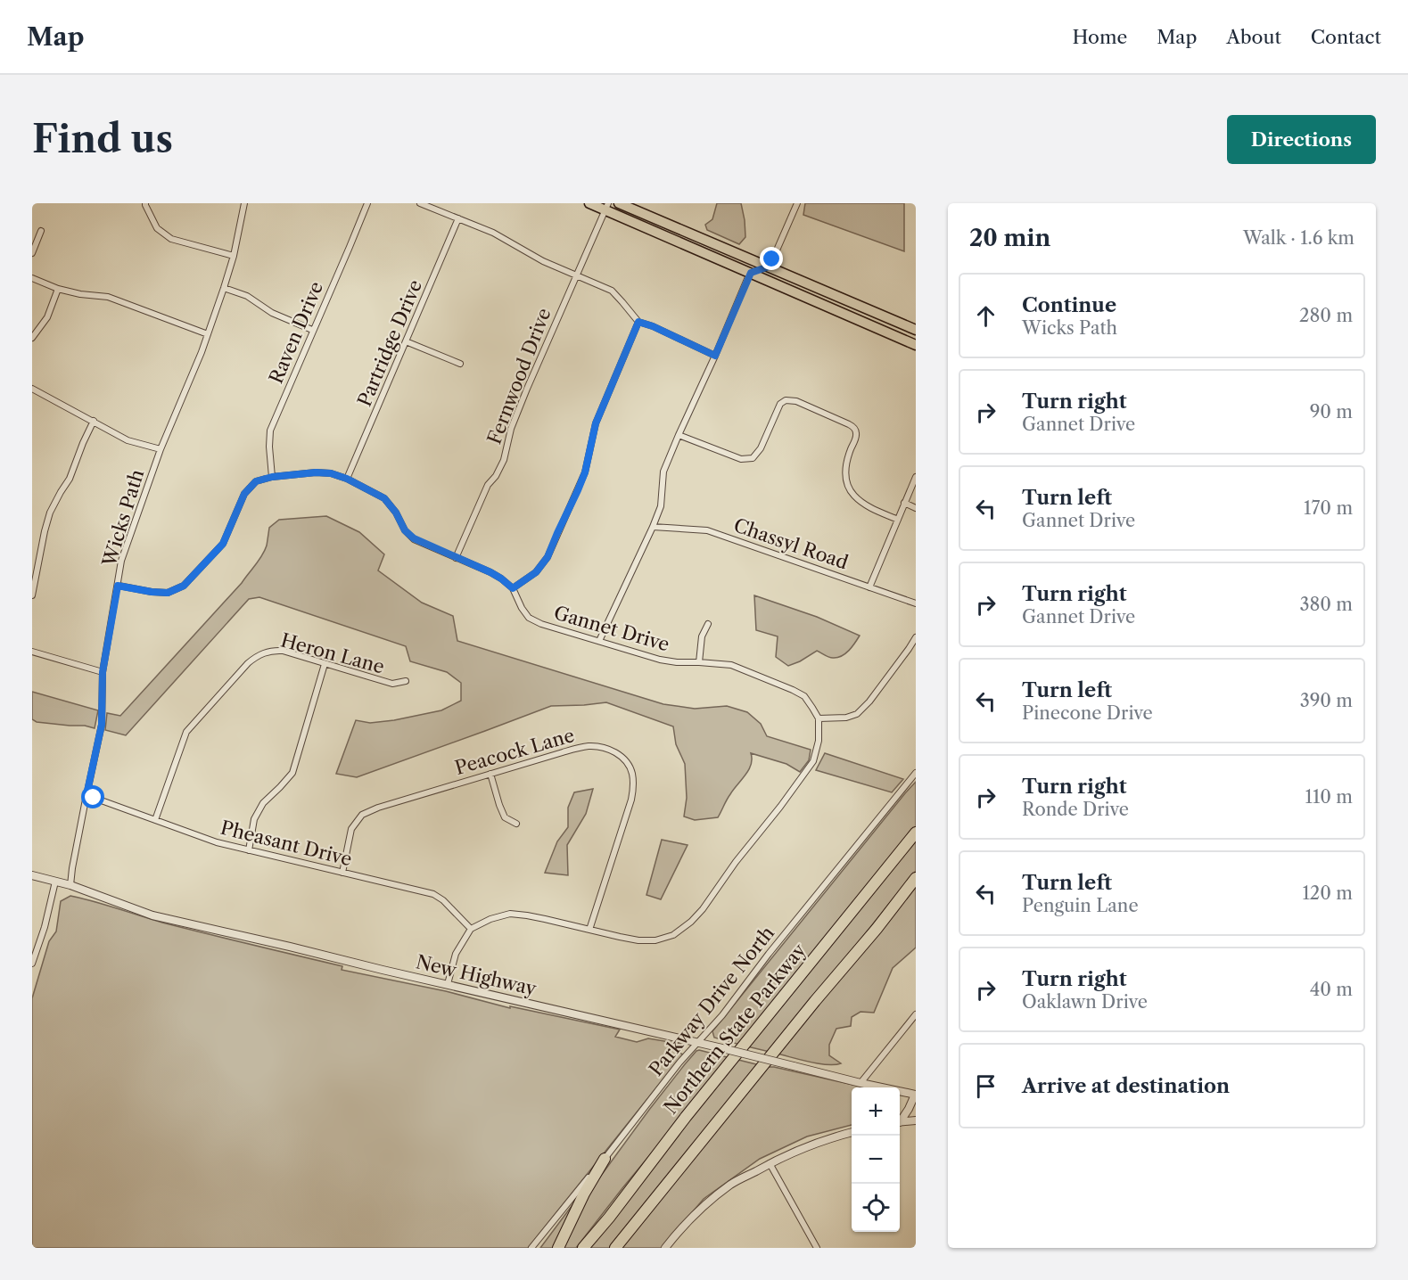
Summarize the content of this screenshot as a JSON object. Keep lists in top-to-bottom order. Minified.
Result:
{"streets":{"highway":["Northern State Parkway"],"street":["Raven Drive","Partridge Drive","Fernwood Drive","Wicks Path","Chassyl Road","Gannet Drive","Heron Lane","Peacock Lane","Pheasant Drive","New Highway","Parkway Drive North"]},"crossings":[["Raven Drive","Gannet Drive"],["Partridge Drive","Gannet Drive"],["Fernwood Drive","Gannet Drive"],["Wicks Path","Gannet Drive"],["Wicks Path","Pheasant Drive"],["Wicks Path","New Highway"],["Heron Lane","Pheasant Drive"],["Peacock Lane","Pheasant Drive"],["New Highway","Parkway Drive North"]],"page":{"header":"Map","nav":["Home","Map","About","Contact"],"buttons":"Directions","title":"Find us","heading":["20 min","Walk · 1.6 km"],"list":[["Continue","Wicks Path","280 m"],["Turn right","Gannet Drive","90 m"],["Turn left","Gannet Drive","170 m"],["Turn right","Gannet Drive","380 m"],["Turn left","Pinecone Drive","390 m"],["Turn right","Ronde Drive","110 m"],["Turn left","Penguin Lane","120 m"],["Turn right","Oaklawn Drive","40 m"],"Arrive at destination"],"map_buttons":["+","−"]}}
